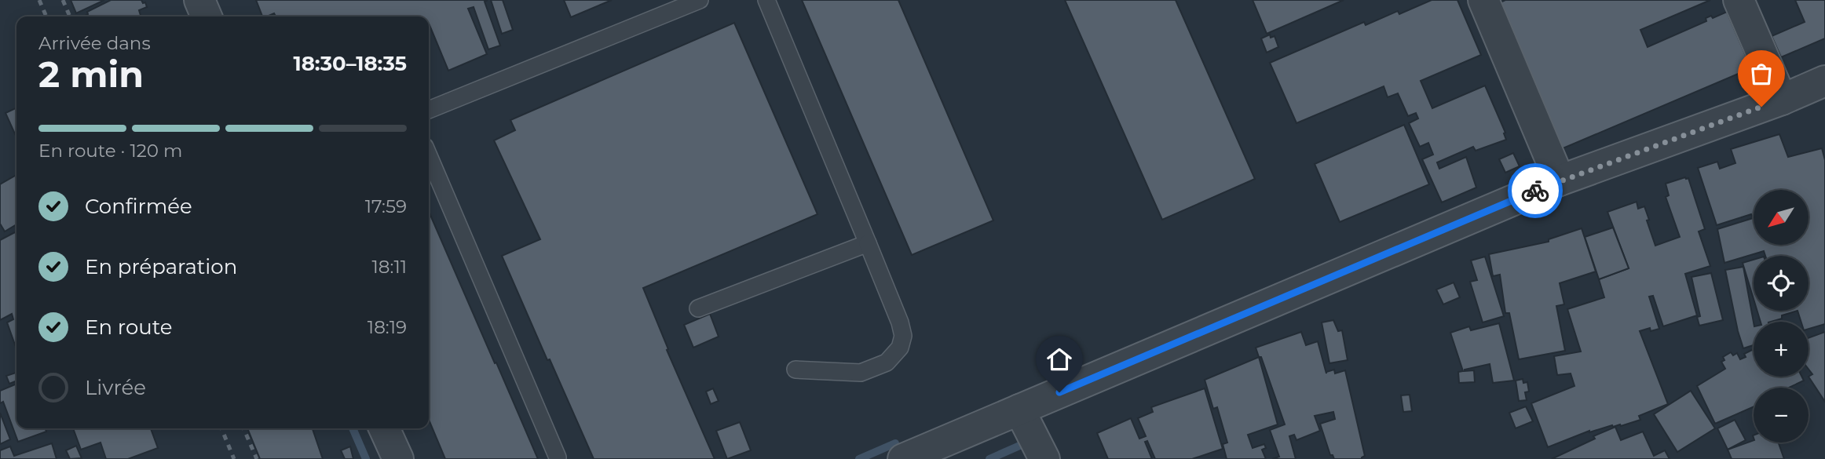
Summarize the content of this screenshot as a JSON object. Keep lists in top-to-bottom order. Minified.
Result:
{"north":"bottom left","page":{"heading":["2 min","Arrivée dans","18:30–18:35"],"bar":"En route · 120 m","list":[["Confirmée","17:59"],["En préparation","18:11"],["En route","18:19"],"Livrée"],"map_buttons":["+","−"]}}
